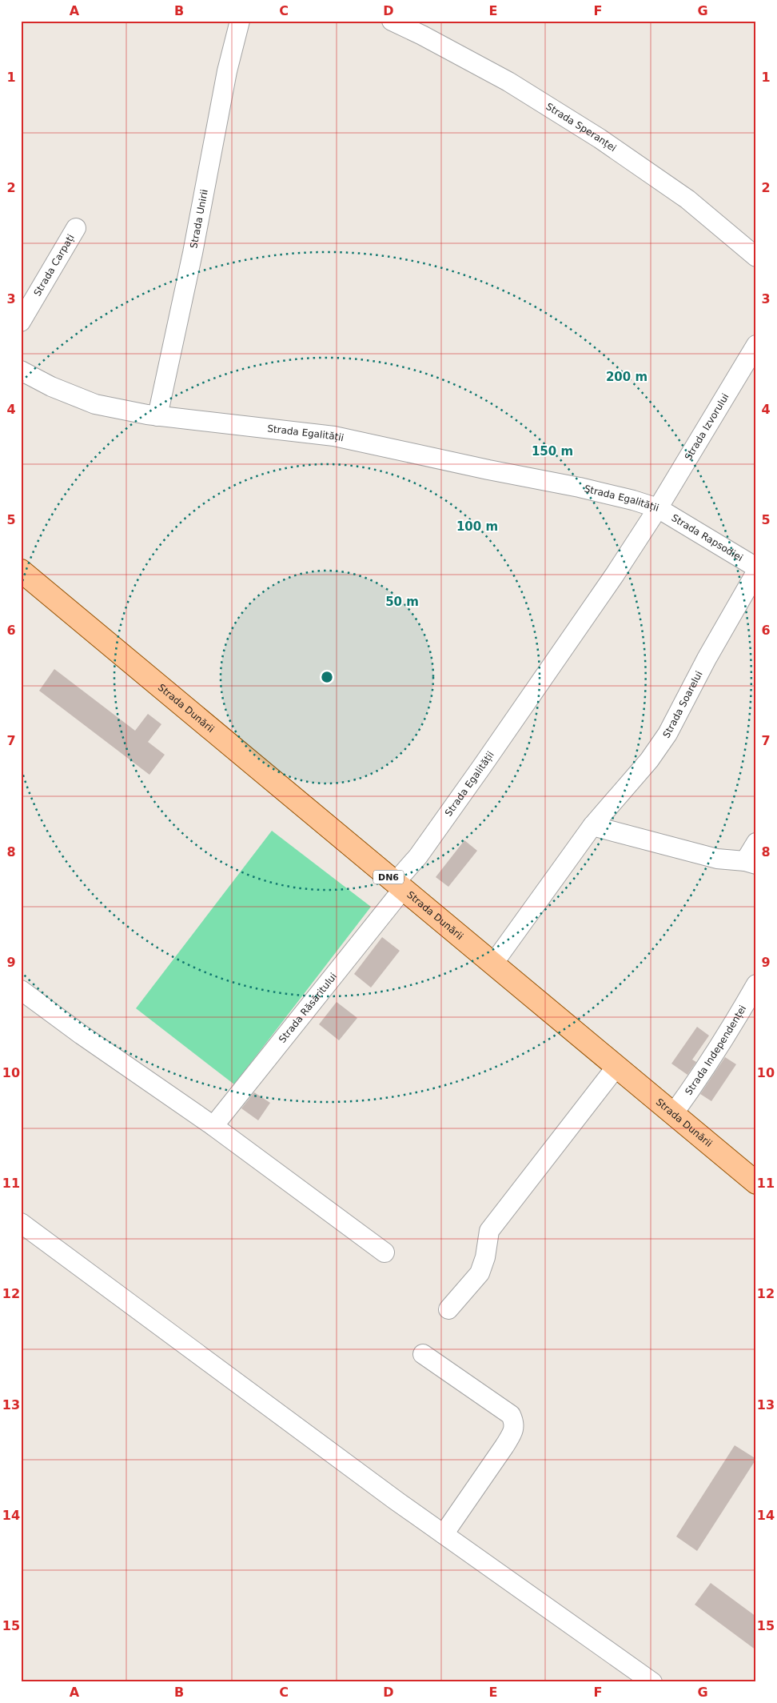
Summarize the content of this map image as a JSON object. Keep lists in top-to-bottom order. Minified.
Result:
{"streets":{"main road":["Strada Dunării","DN6"],"street":["Strada Speranței","Strada Unirii","Strada Carpați","Strada Izvorului","Strada Egalității","Strada Rapsodiei","Strada Soarelui","Strada Răsăritului","Strada Independenței"]},"crossings":[["Strada Unirii","Strada Egalității"],["Strada Izvorului","Strada Egalității"],["Strada Izvorului","Strada Rapsodiei"],["Strada Egalității","Strada Rapsodiei"],["Strada Egalității","Strada Dunării"],["Strada Egalității","Strada Răsăritului"],["Strada Soarelui","Strada Dunării"],["Strada Dunării","Strada Răsăritului"],["Strada Dunării","Strada Independenței"]],"grid":{"columns":["A","B","C","D","E","F","G"],"rows":["1","2","3","4","5","6","7","8","9","10","11","12","13","14","15"]},"rings":["200 m","150 m","100 m","50 m"]}
